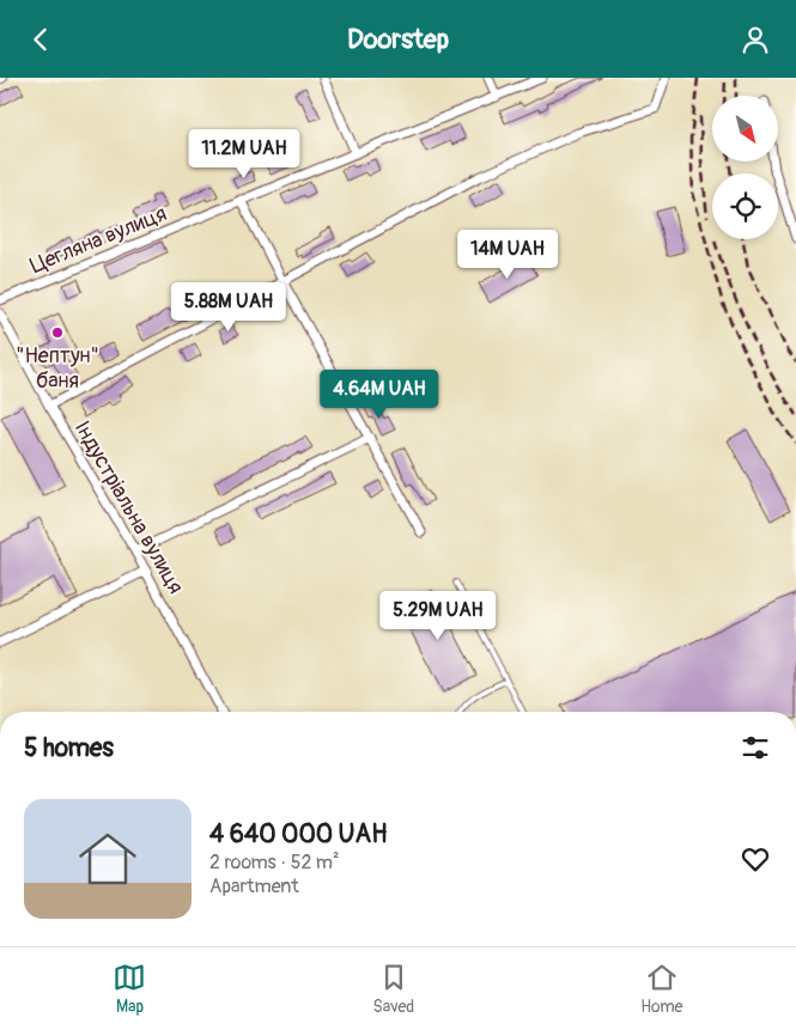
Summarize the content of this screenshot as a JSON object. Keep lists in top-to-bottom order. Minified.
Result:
{"streets":{"street":["Цегляна вулиця","Індустріальна вулиця"]},"places":["\"Нептун\" баня"],"north":"bottom right","page":{"header":"Doorstep","price":["11.2M UAH","14M UAH","5.88M UAH","4.64M UAH","5.29M UAH"],"heading":"5 homes","list":[{"name":"4 640 000 UAH","note":"2 rooms · 52 m² · Apartment"}],"tabs":["Map","Saved","Home"]}}
